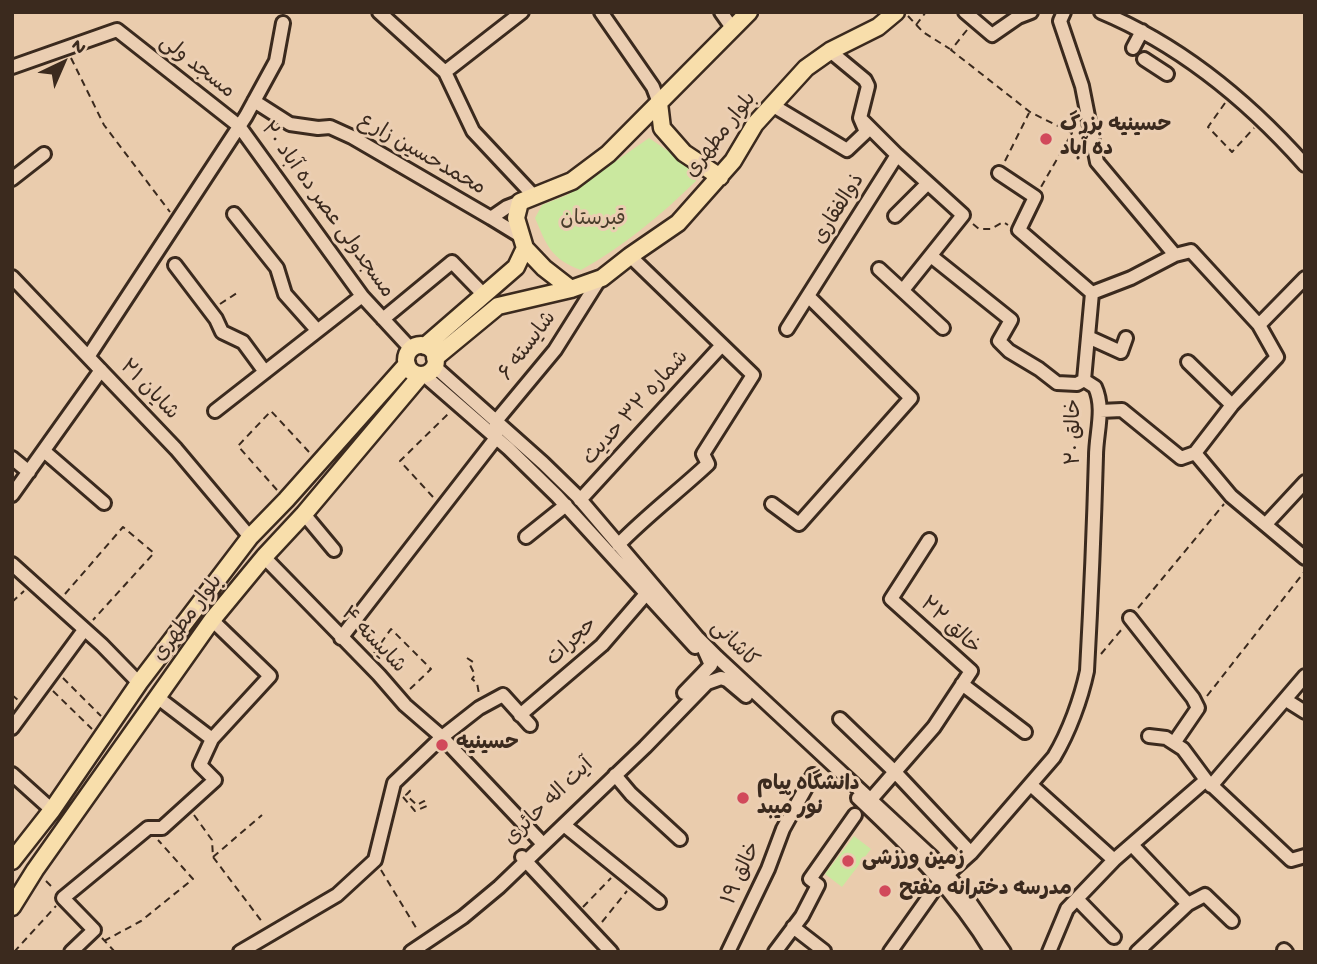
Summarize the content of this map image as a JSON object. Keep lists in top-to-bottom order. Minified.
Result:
{"streets":{"main road":["بلوار مطهری"],"street":["مسجد ولی","محمدحسین زارع","ذوالفقاری","مسجدولی عصر ده آباد ۲۰","شایسته ۶","شایان ۲۱","شماره ۳۲ حدیث","خالق ۲۰","خالق ۲۲","شایسته ۴","حجرات","کاشانی","آیت اله حائری","خالق ۱۹"]},"crossings":[["مسجد ولی","مسجدولی عصر ده آباد ۲۰"],["بلوار مطهری","محمدحسین زارع"],["بلوار مطهری","مسجدولی عصر ده آباد ۲۰"],["بلوار مطهری","شایسته ۶"],["بلوار مطهری","شایان ۲۱"],["بلوار مطهری","شایسته ۴"],["بلوار مطهری","کاشانی"],["مسجدولی عصر ده آباد ۲۰","کاشانی"],["شایسته ۶","کاشانی"],["شماره ۳۲ حدیث","کاشانی"],["خالق ۲۰","کاشانی"],["خالق ۲۲","کاشانی"],["شایسته ۴","آیت اله حائری"],["حجرات","کاشانی"],["کاشانی","آیت اله حائری"]],"parks":["قبرستان"],"places":["حسینیه بزرگ ده آباد","حسینیه","دانشگاه پیام نور میبد","زمین ورزشی","مدرسه دخترانه مفتح"],"north":"top right"}
